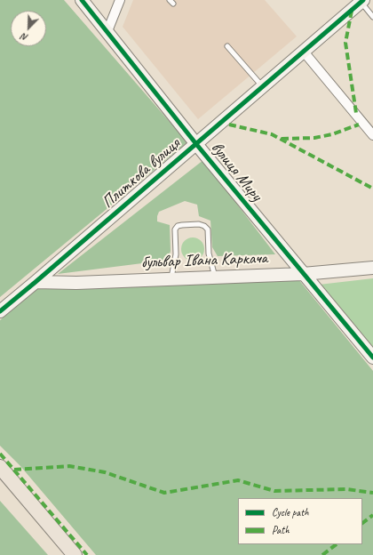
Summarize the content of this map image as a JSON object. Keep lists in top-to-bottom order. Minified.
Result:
{"streets":{"street":["вулиця Миру","Плиткова вулиця","бульвар Івана Каркача"]},"crossings":[["вулиця Миру","Плиткова вулиця"],["вулиця Миру","бульвар Івана Каркача"],["Плиткова вулиця","бульвар Івана Каркача"]],"legend":["Cycle path","Path"],"north":"bottom left"}
